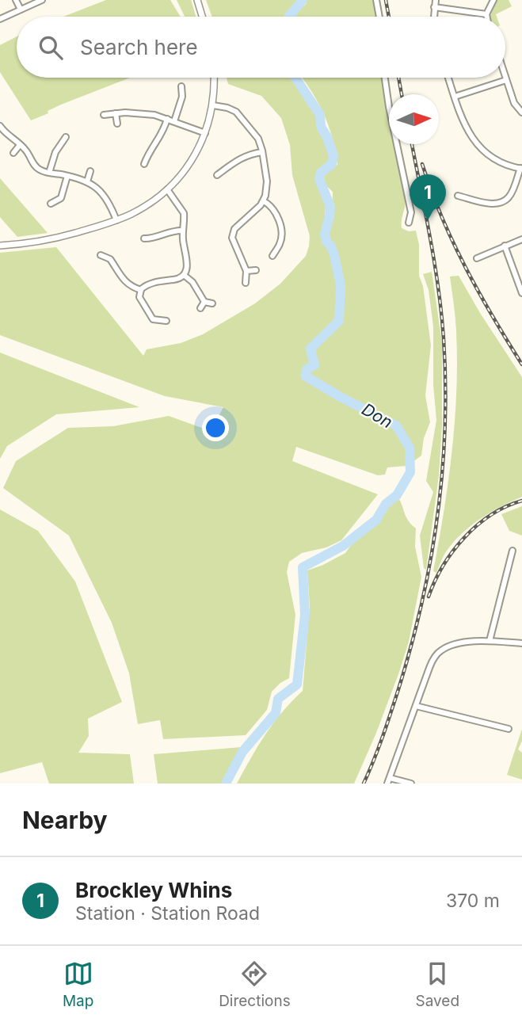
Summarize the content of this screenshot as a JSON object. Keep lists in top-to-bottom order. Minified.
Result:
{"water":["Don"],"north":"right","page":{"search":"Search here","pins":"1","heading":"Nearby","list":[{"mark":"1","name":"Brockley Whins","note":"Station · Station Road","value":"370 m"}],"nav":["Map","Directions","Saved"]}}
